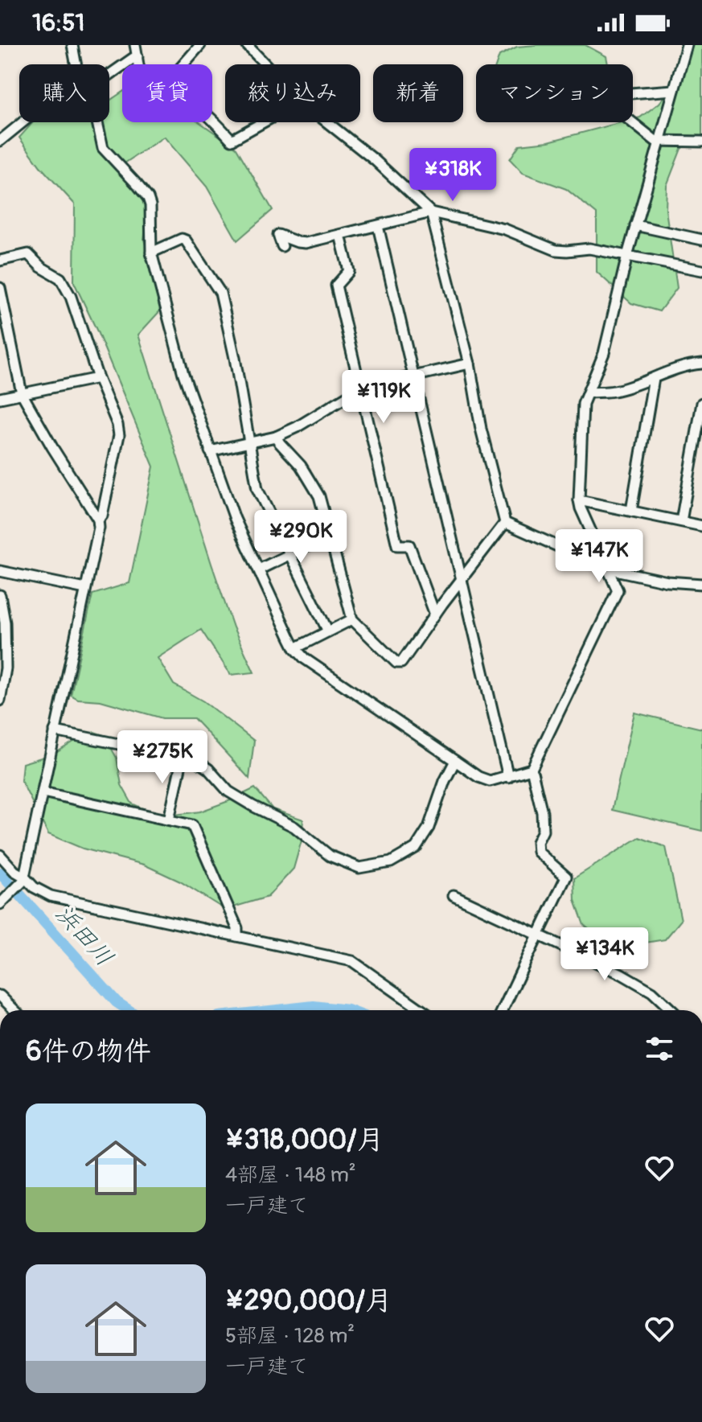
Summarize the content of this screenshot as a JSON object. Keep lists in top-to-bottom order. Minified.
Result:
{"water":["浜田川"],"page":{"status":"16:51","chip":["購入","賃貸","絞り込み","新着","マンション"],"price":["¥318K","¥119K","¥290K","¥147K","¥275K","¥134K"],"heading":"6件の物件","list":[{"name":"¥318,000/月","note":"4部屋 · 148 m² · 一戸建て"},{"name":"¥290,000/月","note":"5部屋 · 128 m² · 一戸建て"}]}}
